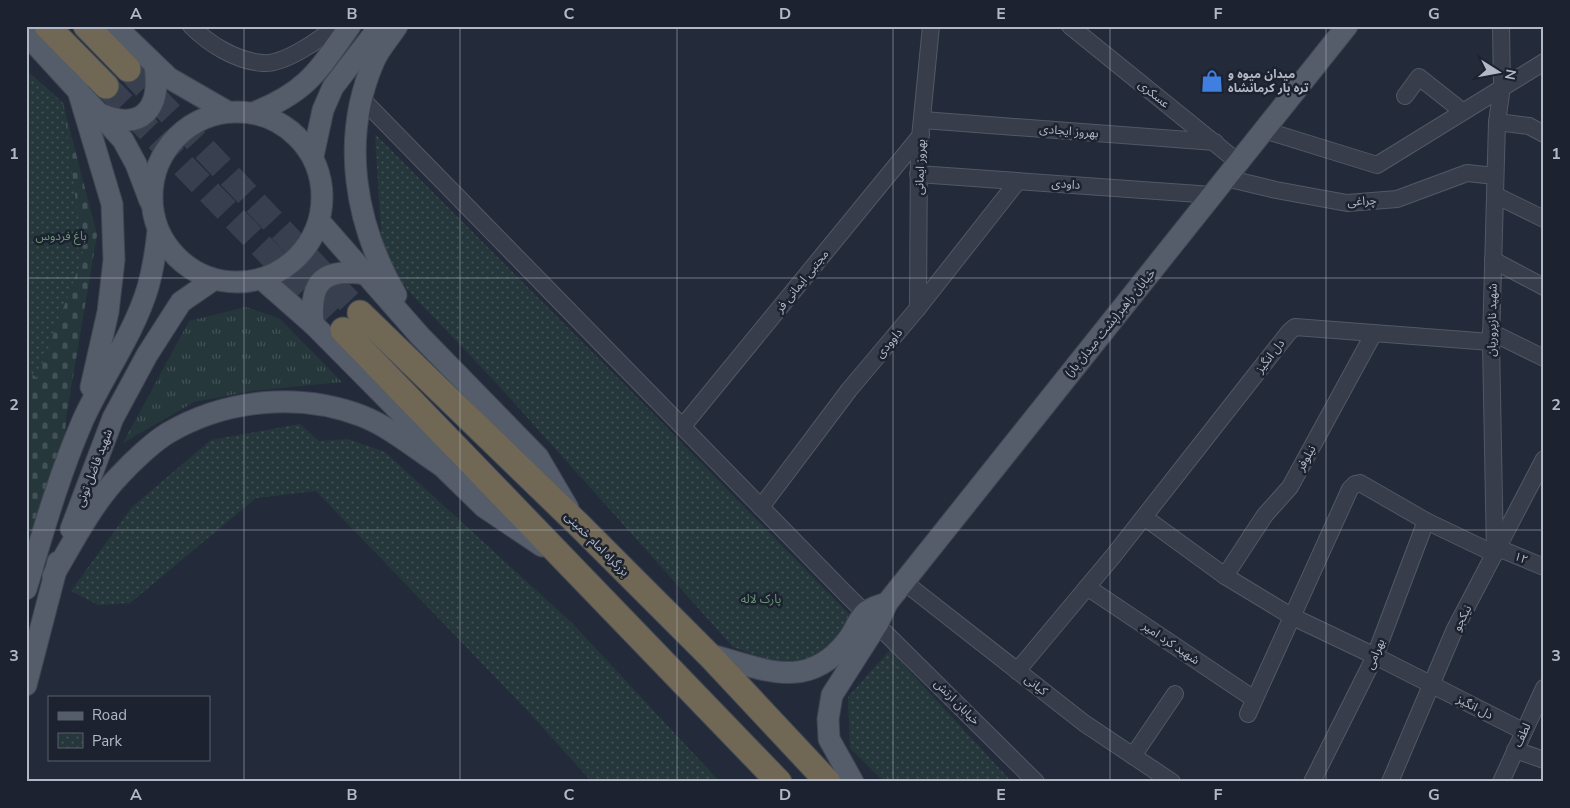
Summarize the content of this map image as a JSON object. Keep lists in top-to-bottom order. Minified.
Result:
{"streets":{"highway":["بزرگراه امام خمینی"],"main road":["خیابان راهبر(پشت میدان بار)","شهید فاضل تونی"],"street":["عسکری","بهروز ایجادی","بهروز ایمانی","داودی","چراغی","مجتبی ایمانی فر","شهید نازپروریان","داوودی","دل انگیز","نیلوفر","۱۲","نیکجو","شهید کرد امیر","بهرامی","کیانی","خیابان ارتش","لطف"]},"crossings":[["عسکری","بهروز ایجادی"],["عسکری","چراغی"],["عسکری","خیابان راهبر(پشت میدان بار)"],["بهروز ایجادی","بهروز ایمانی"],["بهروز ایجادی","مجتبی ایمانی فر"],["بهروز ایمانی","داودی"],["بهروز ایمانی","مجتبی ایمانی فر"],["بهروز ایمانی","داوودی"],["داودی","خیابان راهبر(پشت میدان بار)"],["داودی","داوودی"],["چراغی","شهید نازپروریان"],["چراغی","خیابان راهبر(پشت میدان بار)"],["مجتبی ایمانی فر","خیابان ارتش"],["شهید نازپروریان","دل انگیز"],["شهید نازپروریان","۱۲"],["شهید نازپروریان","نیکجو"],["خیابان راهبر(پشت میدان بار)","کیانی"],["خیابان راهبر(پشت میدان بار)","خیابان ارتش"],["داوودی","خیابان ارتش"],["دل انگیز","نیلوفر"],["دل انگیز","نیکجو"],["دل انگیز","شهید کرد امیر"],["دل انگیز","بهرامی"],["دل انگیز","کیانی"],["دل انگیز","لطف"],["۱۲","نیکجو"]],"parks":["باغ فردوس","پارک لاله"],"places":{"shop":["میدان میوه و تره بار کرمانشاه"]},"legend":["Road","Park"],"north":"right","grid":{"columns":["A","B","C","D","E","F","G"],"rows":["1","2","3"]}}
